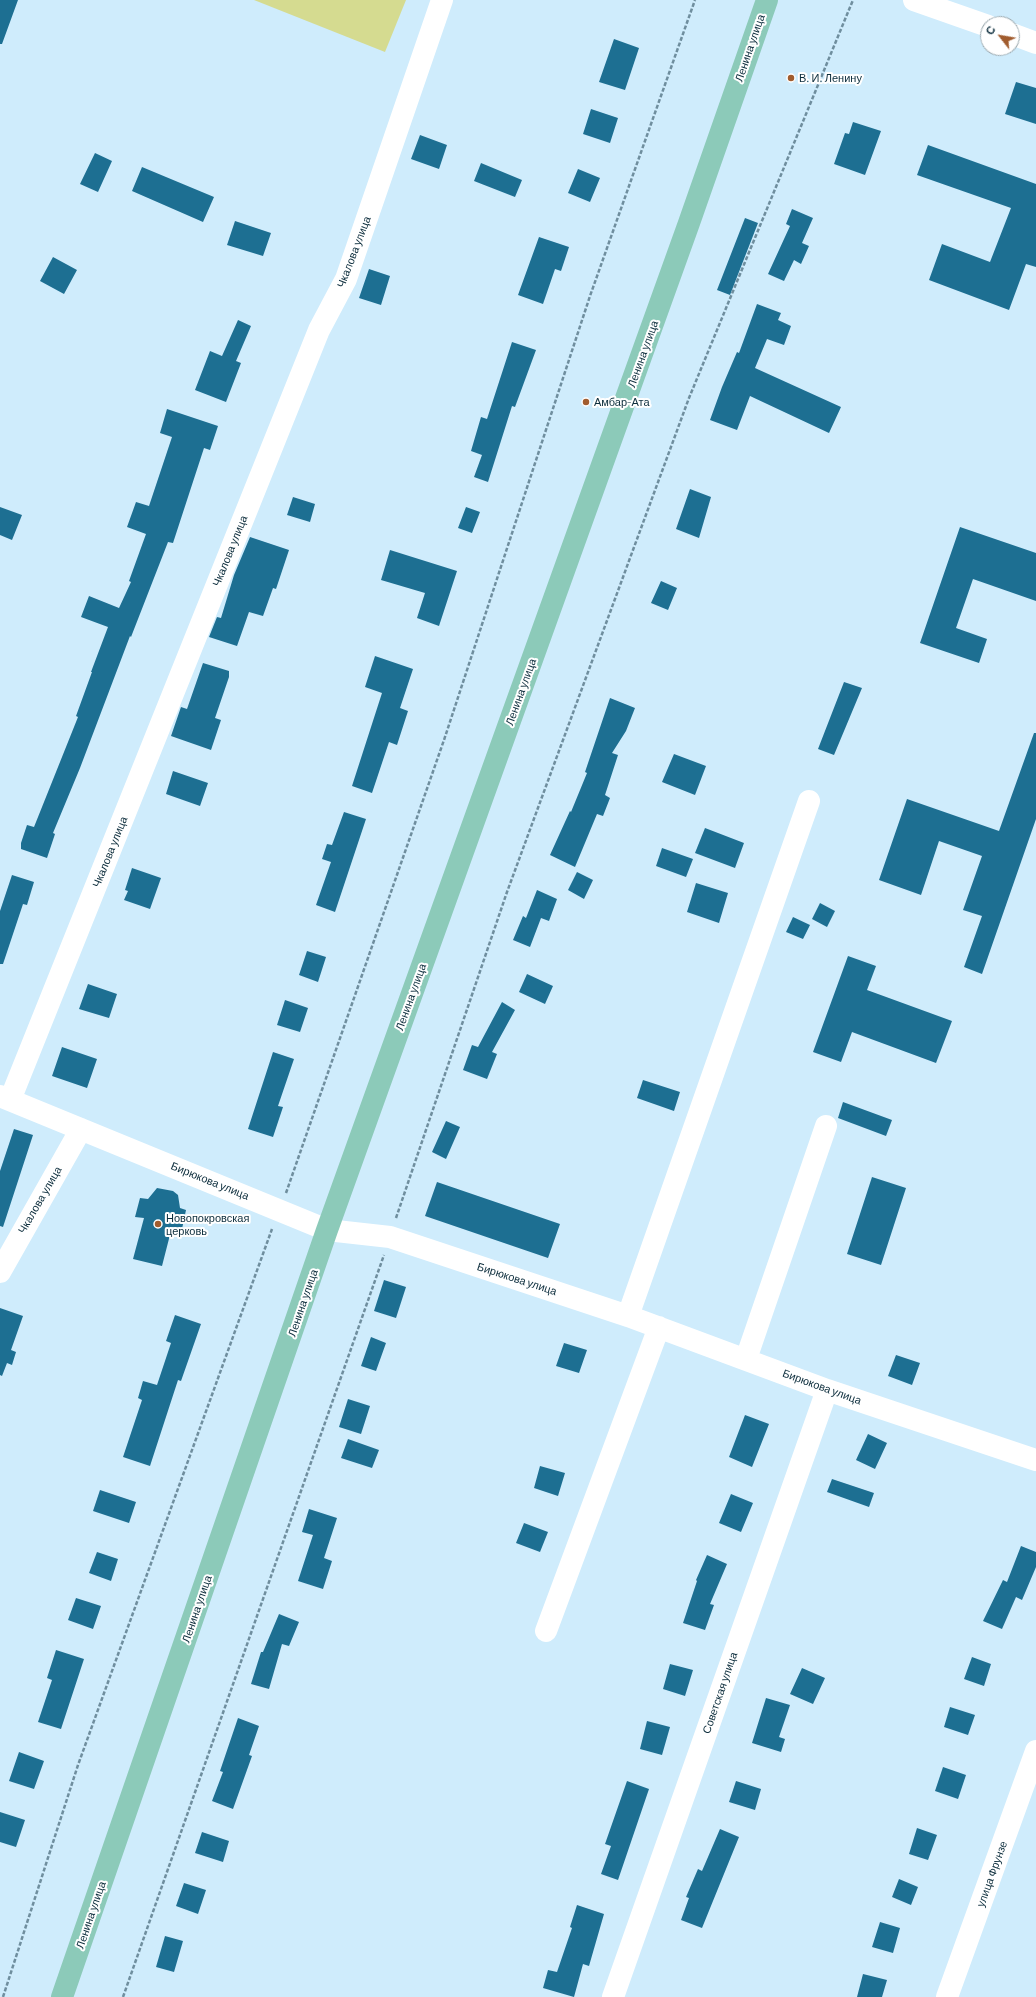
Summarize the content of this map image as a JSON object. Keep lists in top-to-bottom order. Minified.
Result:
{"streets":{"main road":["Ленина улица"],"street":["Чкалова улица","Бирюкова улица","Советская улица","улица Фрунзе"]},"crossings":[["Ленина улица","Бирюкова улица"],["Чкалова улица","Бирюкова улица"],["Бирюкова улица","Советская улица"]],"places":["В. И. Ленину","Амбар-Ата","Новопокровская церковь"],"north":"top left"}
